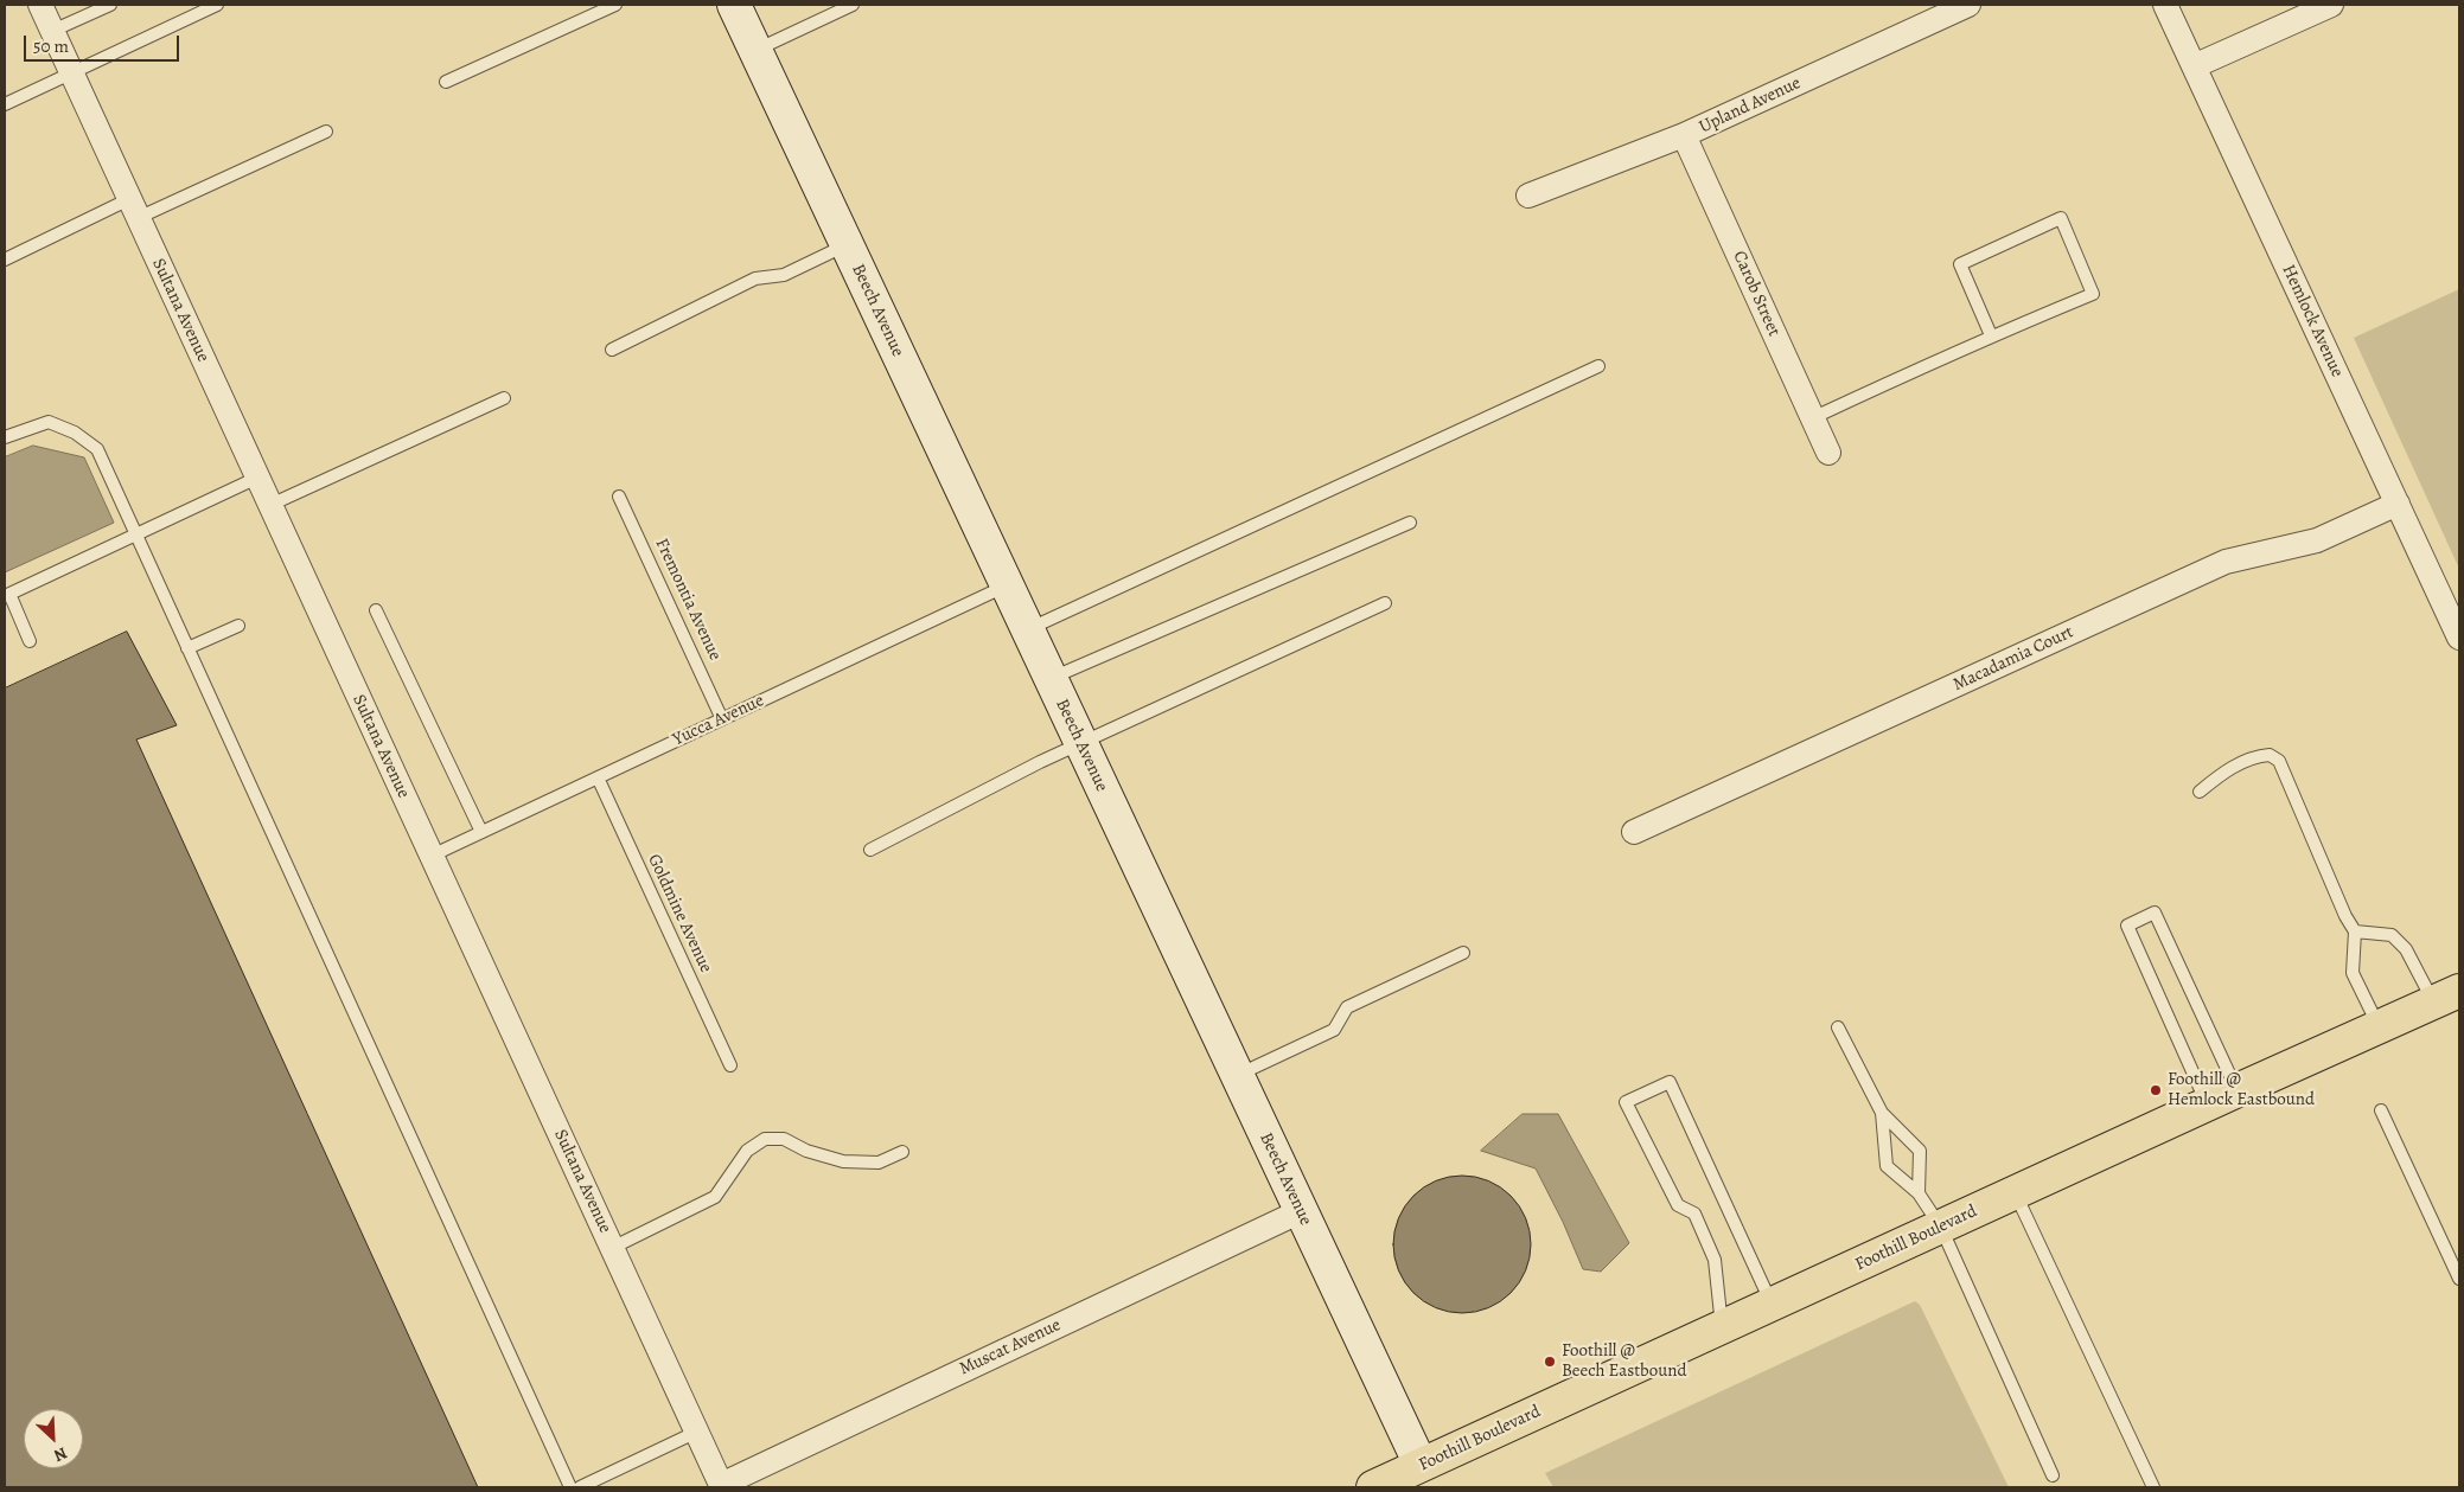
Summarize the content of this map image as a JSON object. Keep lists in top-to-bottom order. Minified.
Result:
{"streets":{"main road":["Beech Avenue","Foothill Boulevard"],"street":["Upland Avenue","Carob Street","Sultana Avenue","Hemlock Avenue","Macadamia Court","Muscat Avenue"],"lane":["Fremontia Avenue","Yucca Avenue","Goldmine Avenue"]},"crossings":[["Upland Avenue","Carob Street"],["Sultana Avenue","Yucca Avenue"],["Sultana Avenue","Muscat Avenue"],["Beech Avenue","Yucca Avenue"],["Beech Avenue","Foothill Boulevard"],["Beech Avenue","Muscat Avenue"],["Hemlock Avenue","Macadamia Court"],["Fremontia Avenue","Yucca Avenue"],["Yucca Avenue","Goldmine Avenue"]],"places":["Foothill @ Hemlock Eastbound","Foothill @ Beech Eastbound"],"scale_bar":"50 m","north":"bottom right"}
